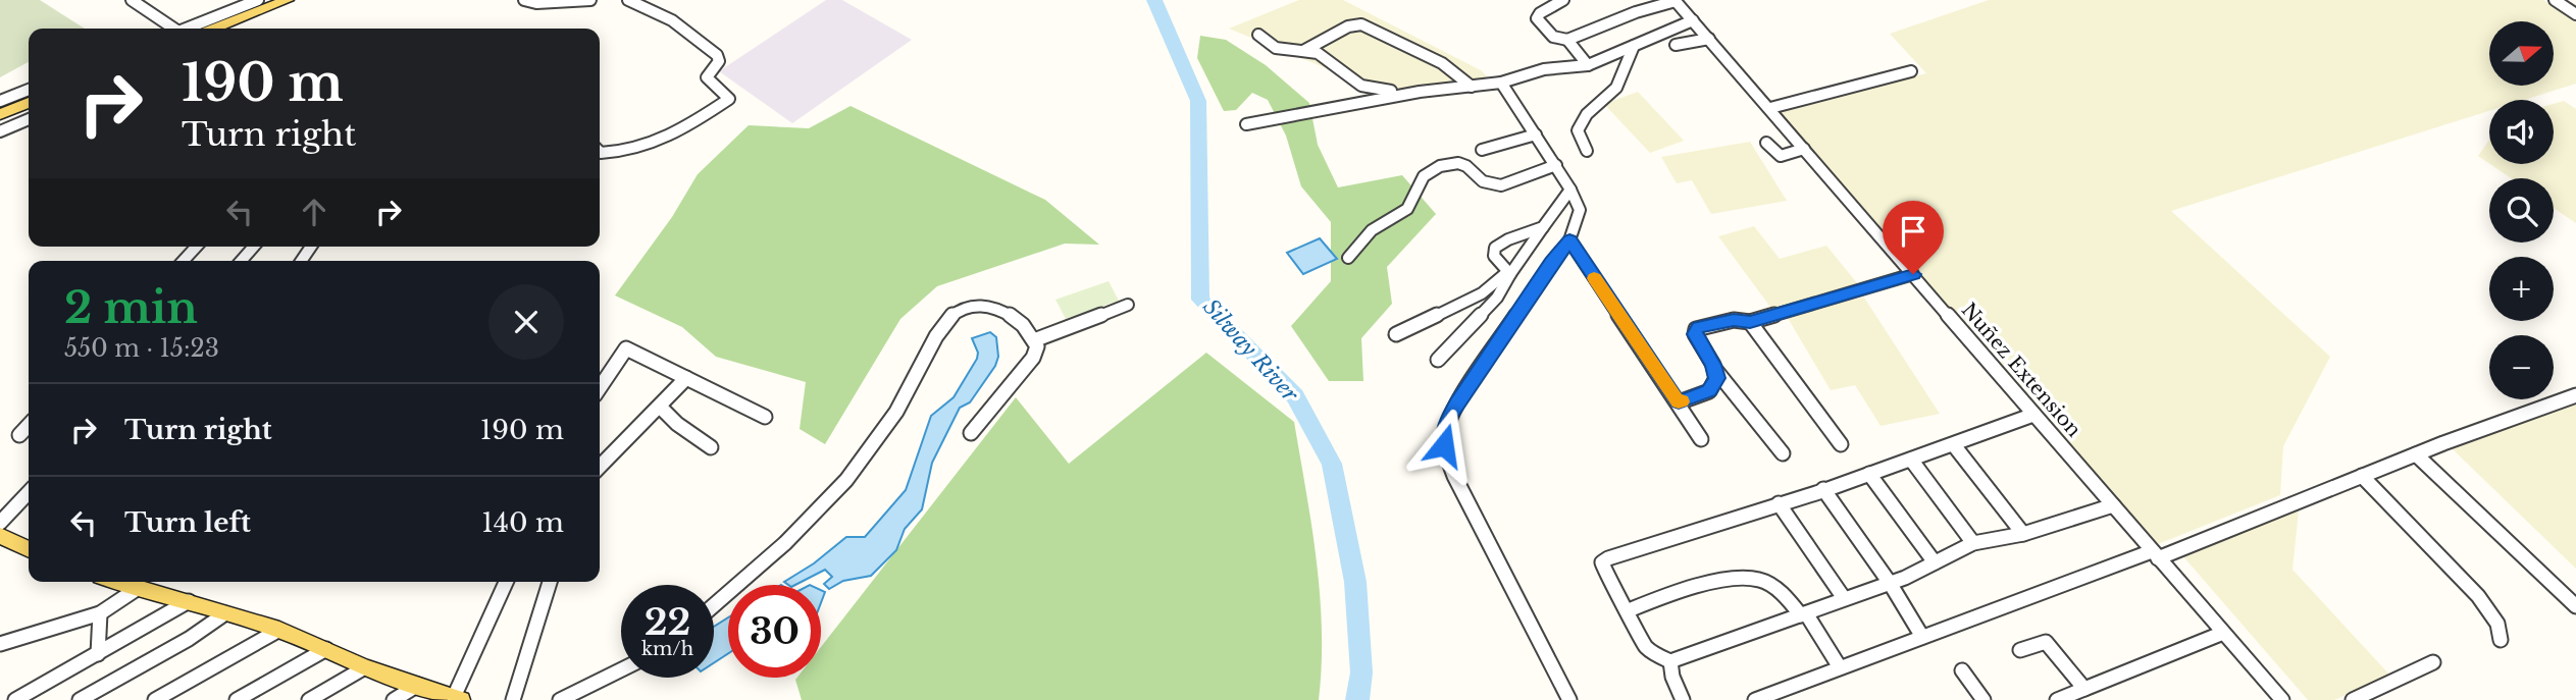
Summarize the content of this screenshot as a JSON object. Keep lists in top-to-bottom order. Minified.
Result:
{"streets":{"street":["Nuñez Extension"]},"water":["Silway River"],"north":"right","page":{"map_buttons":["+","−"],"turn":["190 m","Turn right"],"heading":["2 min","550 m · 15:23"],"list":[{"name":"Turn right","value":"190 m"},{"name":"Turn left","value":"140 m"}],"speed":"22 km/h","limit":"30"}}
